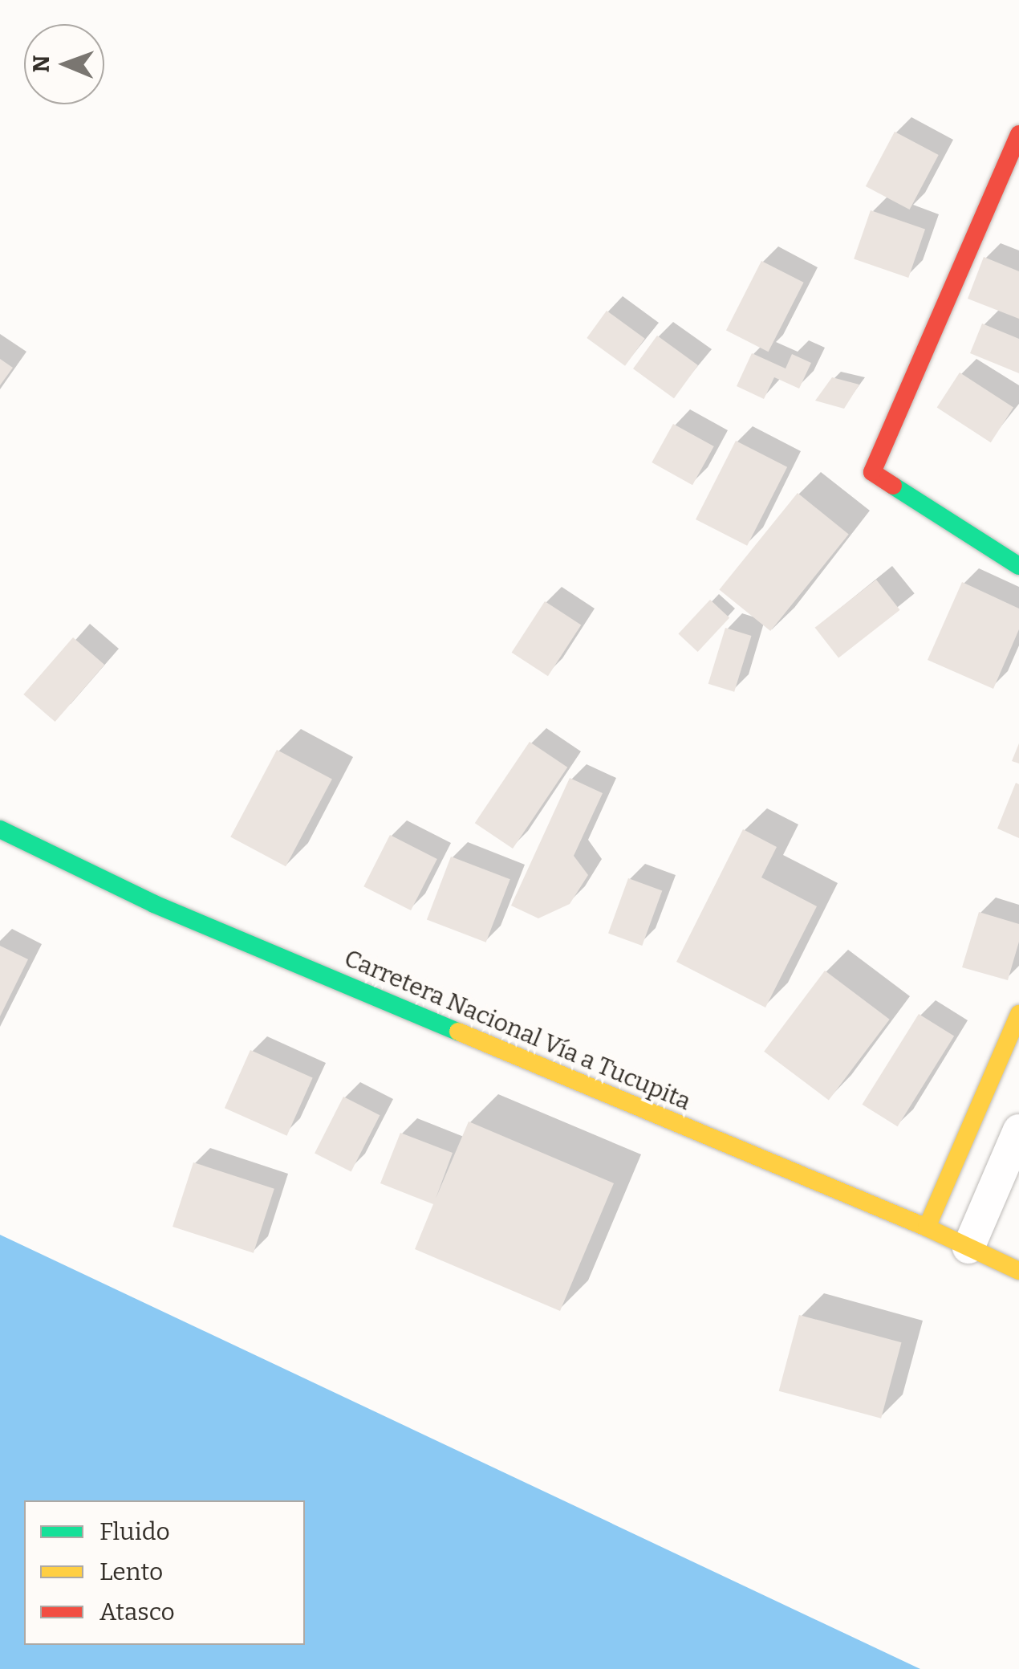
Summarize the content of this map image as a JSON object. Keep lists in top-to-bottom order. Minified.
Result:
{"streets":{"main road":["Carretera Nacional Vía a Tucupita"]},"legend":["Fluido","Lento","Atasco"],"north":"left"}
